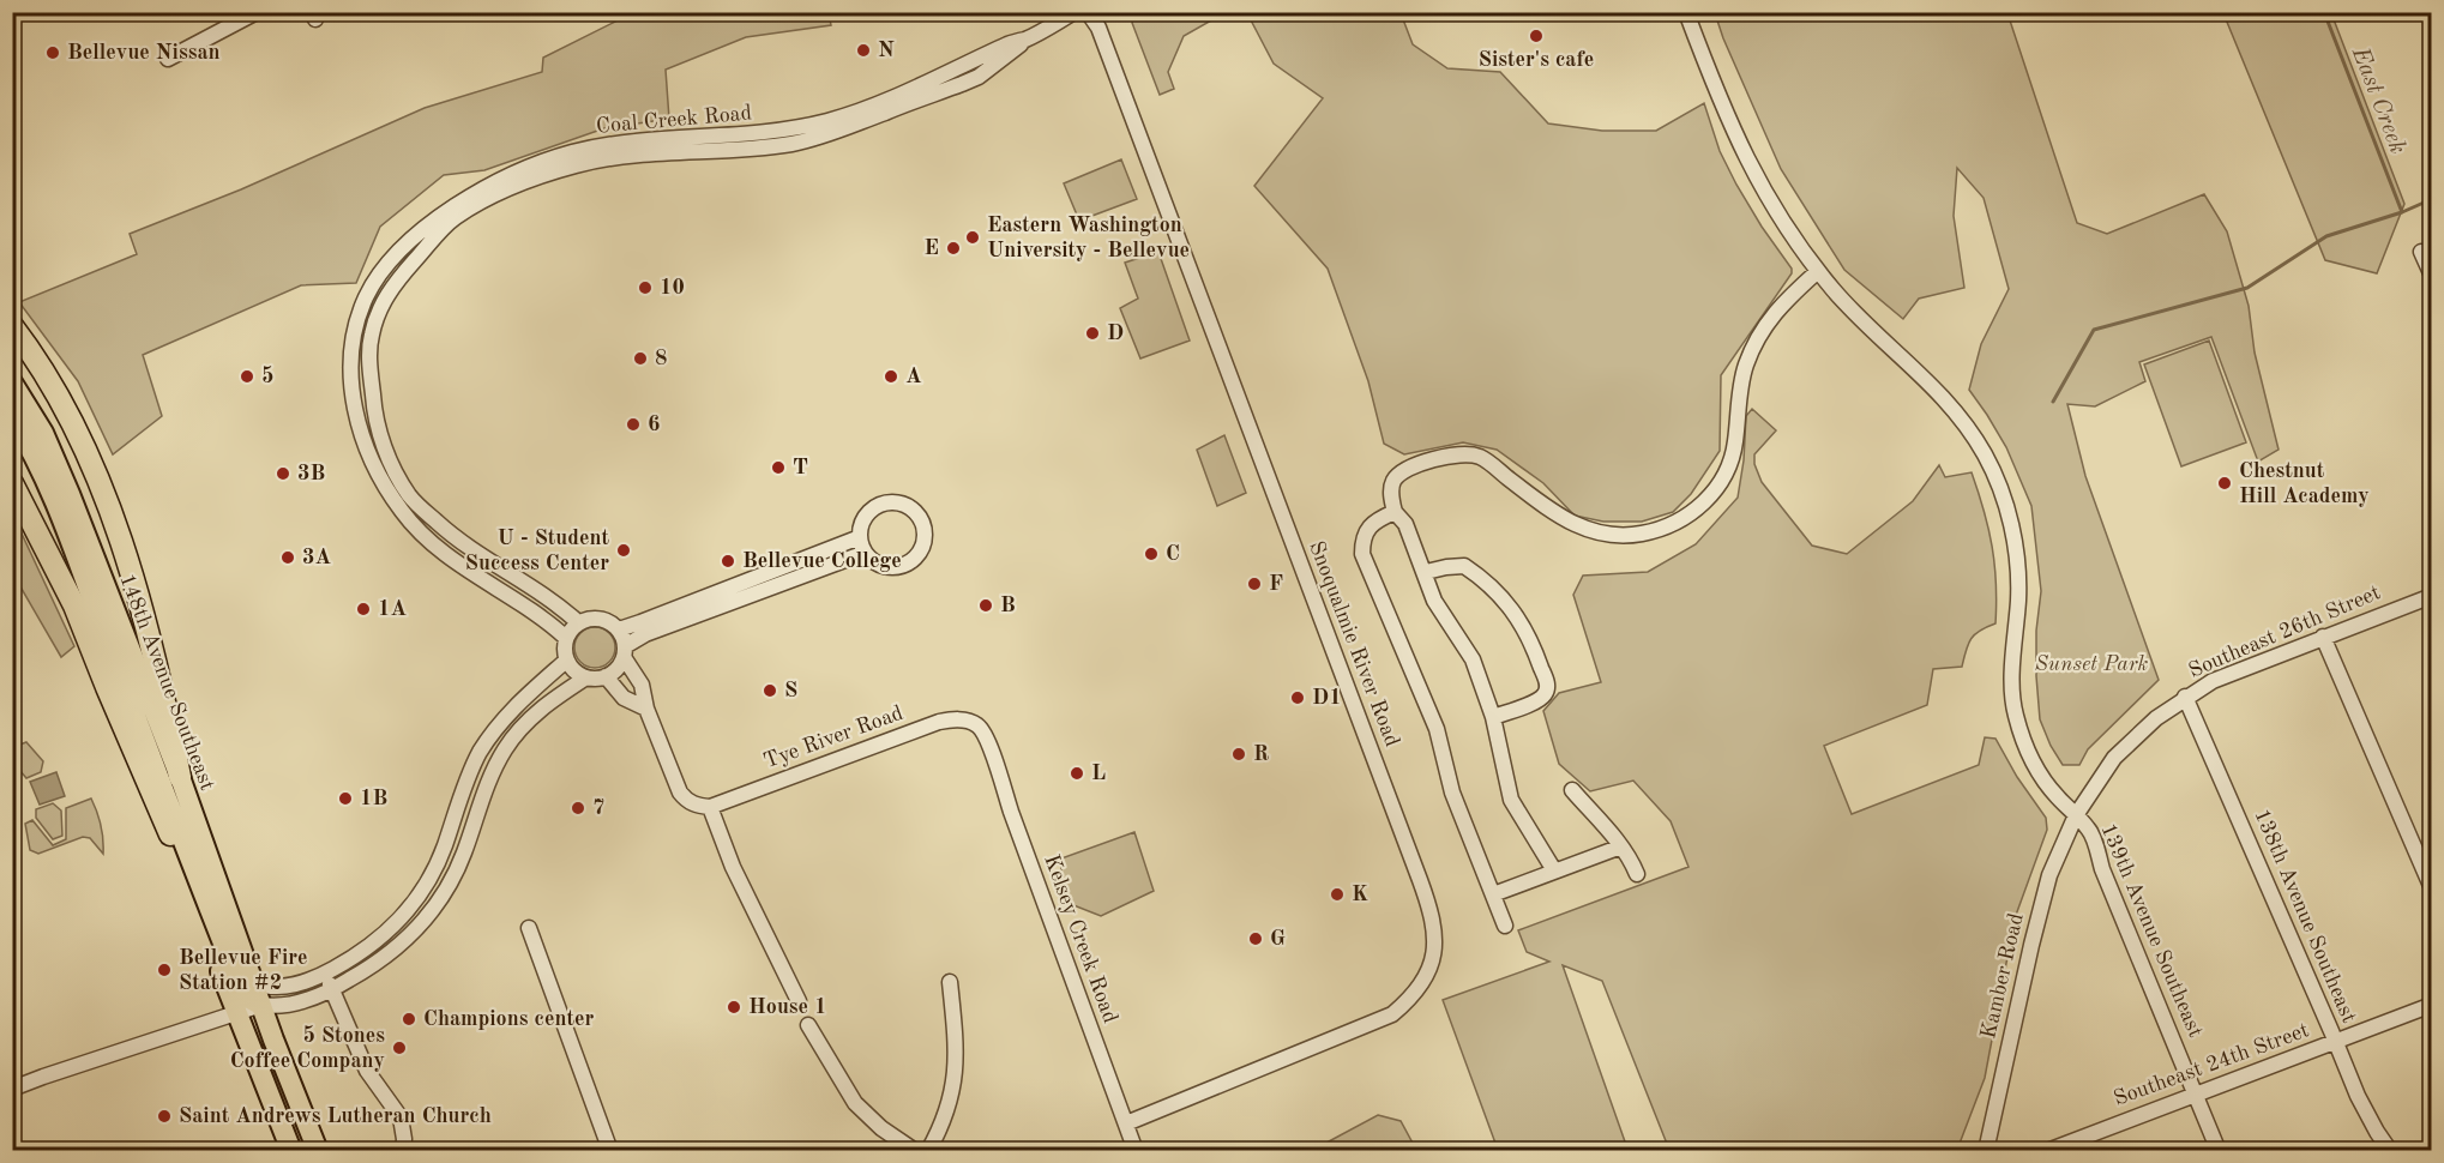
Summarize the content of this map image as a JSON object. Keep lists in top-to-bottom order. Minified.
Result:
{"streets":{"main road":["148th Avenue Southeast"],"street":["Coal Creek Road","Southeast 26th Street","Snoqualmie River Road","Tye River Road","138th Avenue Southeast","139th Avenue Southeast","Kelsey Creek Road","Kamber Road","Southeast 24th Street"]},"crossings":[["Southeast 26th Street","138th Avenue Southeast"],["Southeast 26th Street","139th Avenue Southeast"],["Southeast 26th Street","Kamber Road"],["Snoqualmie River Road","Kelsey Creek Road"],["Tye River Road","Kelsey Creek Road"],["138th Avenue Southeast","Southeast 24th Street"],["139th Avenue Southeast","Kamber Road"],["139th Avenue Southeast","Southeast 24th Street"]],"water":["East Creek"],"parks":["Sunset Park"],"places":["Sister's cafe","N","Bellevue Nissan","Eastern Washington University - Bellevue","E","10","D","8","5","A","6","T","3B","Chestnut Hill Academy","U - Student Success Center","C","3A","Bellevue College","F","B","1A","S","D1","R","L","1B","7","K","G","Bellevue Fire Station #2","House 1","Champions center","5 Stones Coffee Company","Saint Andrews Lutheran Church"]}
